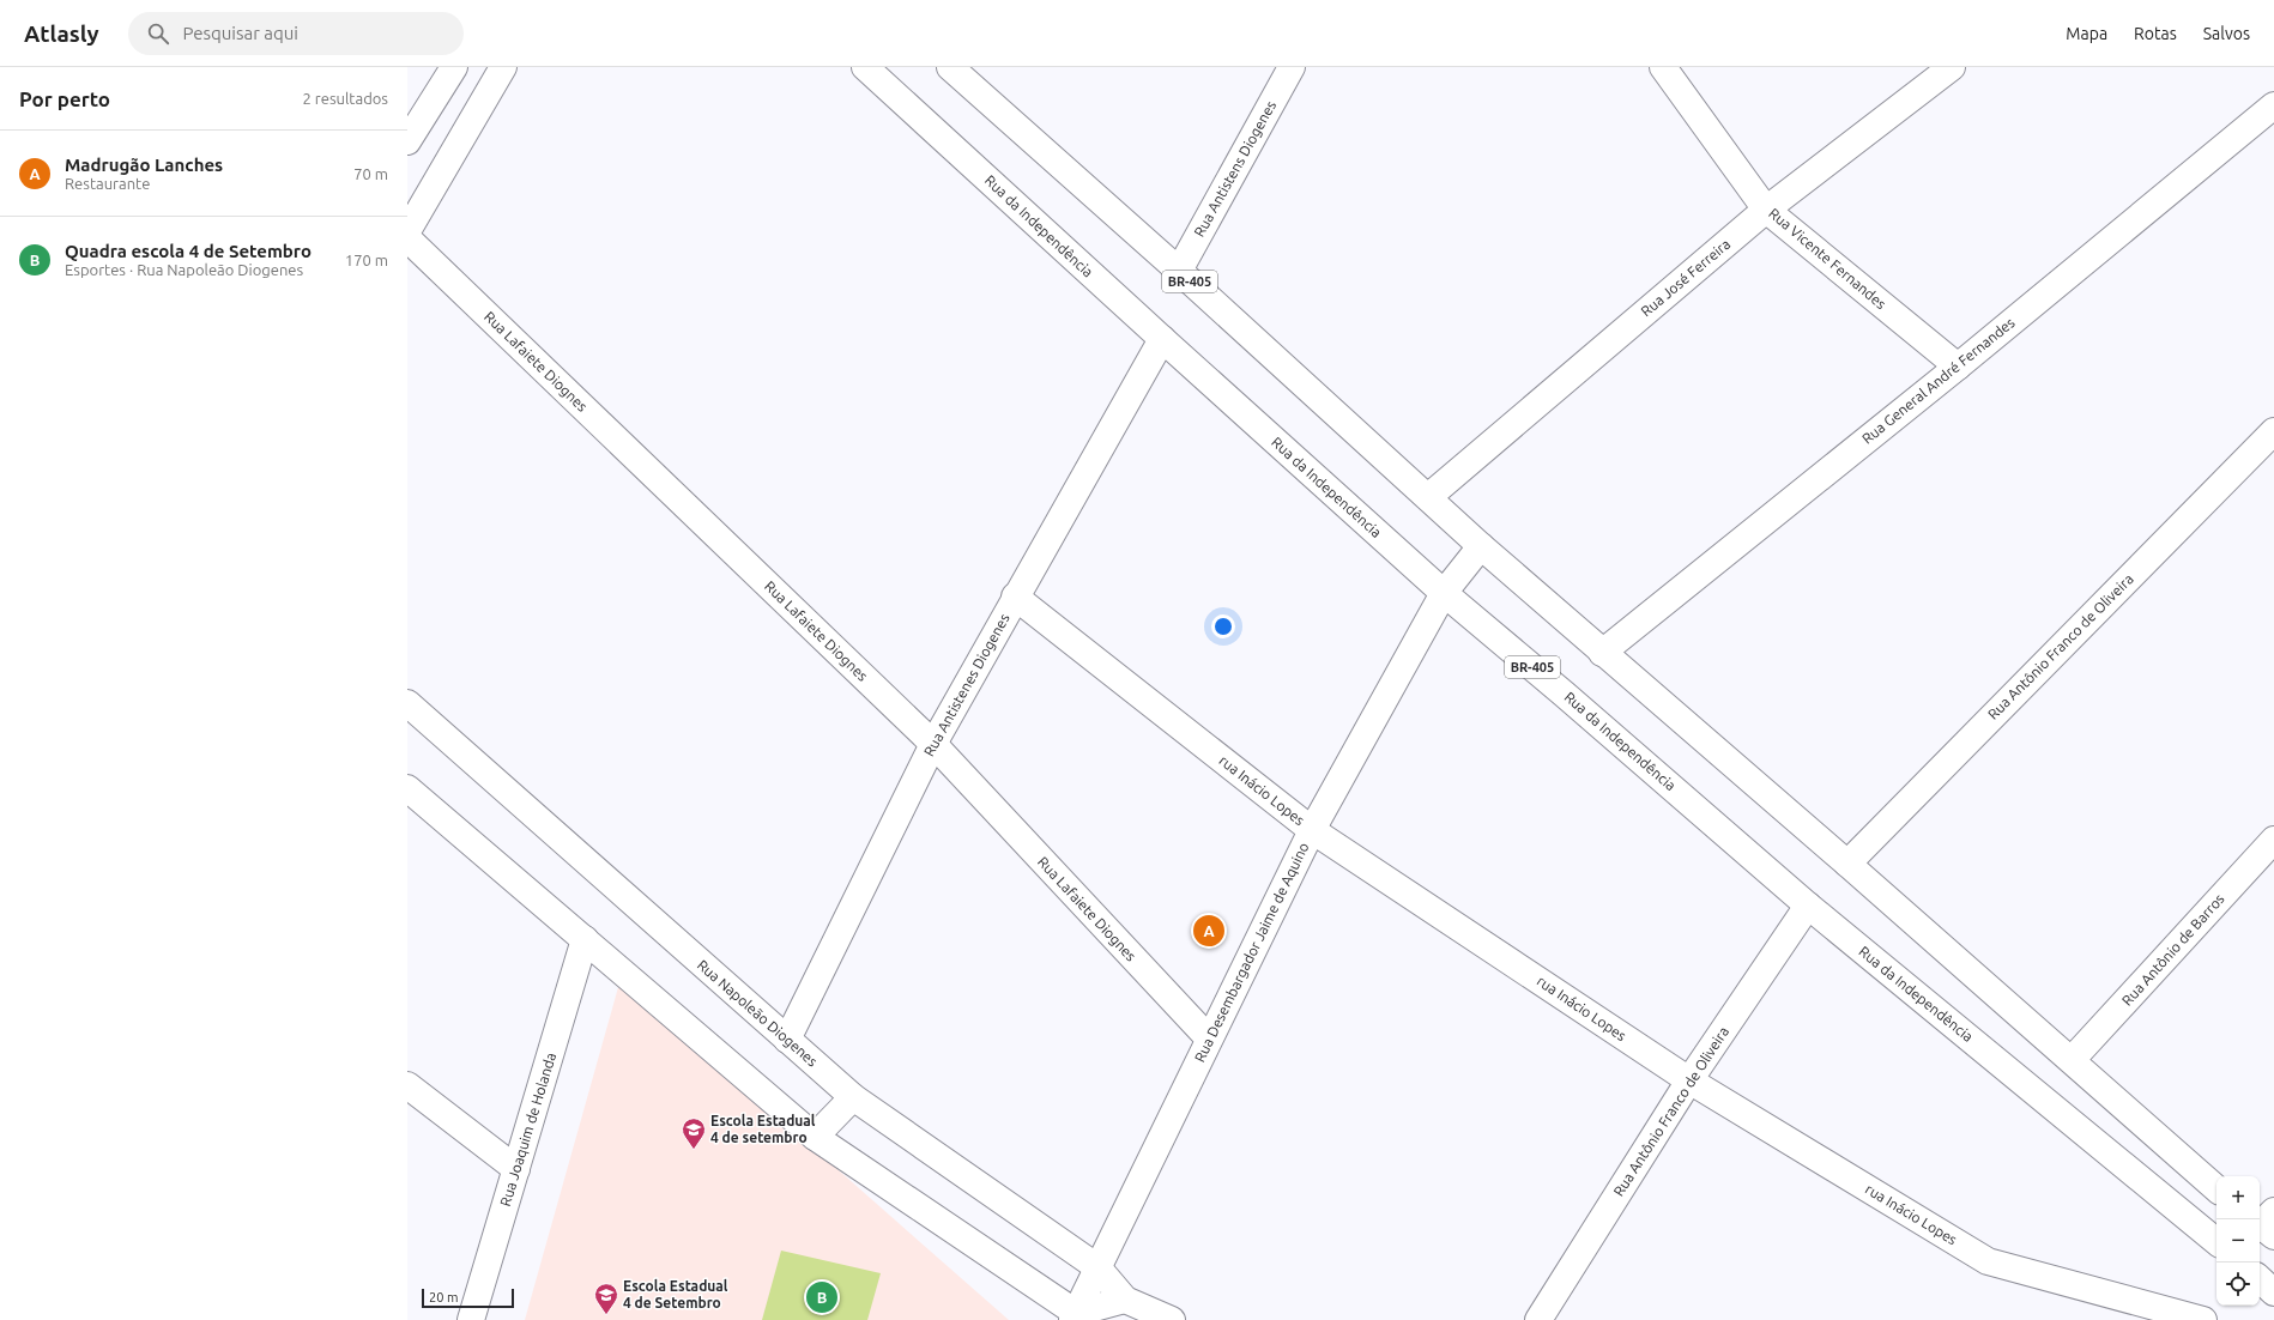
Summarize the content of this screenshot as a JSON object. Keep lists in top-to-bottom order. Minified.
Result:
{"streets":{"main road":["Rua Antistens Diogenes","Rua da Independência","Rua Vicente Fernandes","Rua José Ferreira","BR-405","Rua Lafaiete Diognes","Rua General André Fernandes","Rua Antônio Franco de Oliveira","Rua Antistenes Diogenes","rua Inácio Lopes","Rua Antônio de Barros","Rua Desembargador Jaime de Aquino","Rua Napoleão Diogenes","Rua Joaquim de Holanda"]},"crossings":[["Rua Antistens Diogenes","BR-405"],["Rua da Independência","Rua Antônio Franco de Oliveira"],["Rua da Independência","Rua Antistenes Diogenes"],["Rua da Independência","Rua Desembargador Jaime de Aquino"],["Rua Vicente Fernandes","Rua José Ferreira"],["Rua Vicente Fernandes","Rua General André Fernandes"],["Rua José Ferreira","BR-405"],["BR-405","Rua General André Fernandes"],["BR-405","Rua Antônio Franco de Oliveira"],["BR-405","Rua Antônio de Barros"],["BR-405","Rua Desembargador Jaime de Aquino"],["Rua Lafaiete Diognes","Rua Antistenes Diogenes"],["Rua Lafaiete Diognes","Rua Desembargador Jaime de Aquino"],["Rua Antônio Franco de Oliveira","rua Inácio Lopes"],["Rua Antistenes Diogenes","rua Inácio Lopes"],["Rua Antistenes Diogenes","Rua Napoleão Diogenes"],["rua Inácio Lopes","Rua Desembargador Jaime de Aquino"],["Rua Desembargador Jaime de Aquino","Rua Napoleão Diogenes"]],"places":{"school or university":["Escola Estadual 4 de setembro","Escola Estadual 4 de Setembro"]},"scale_bar":"20 m","page":{"header":"Atlasly","search":"Pesquisar aqui","nav":["Mapa","Rotas","Salvos"],"heading":["Por perto","2 resultados"],"list":[{"mark":"A","name":"Madrugão Lanches","note":"Restaurante","value":"70 m"},{"mark":"B","name":"Quadra escola 4 de Setembro","note":"Esportes · Rua Napoleão Diogenes","value":"170 m"}],"pins":["A","B"],"map_buttons":["+","−"],"scale":"20 m"}}
